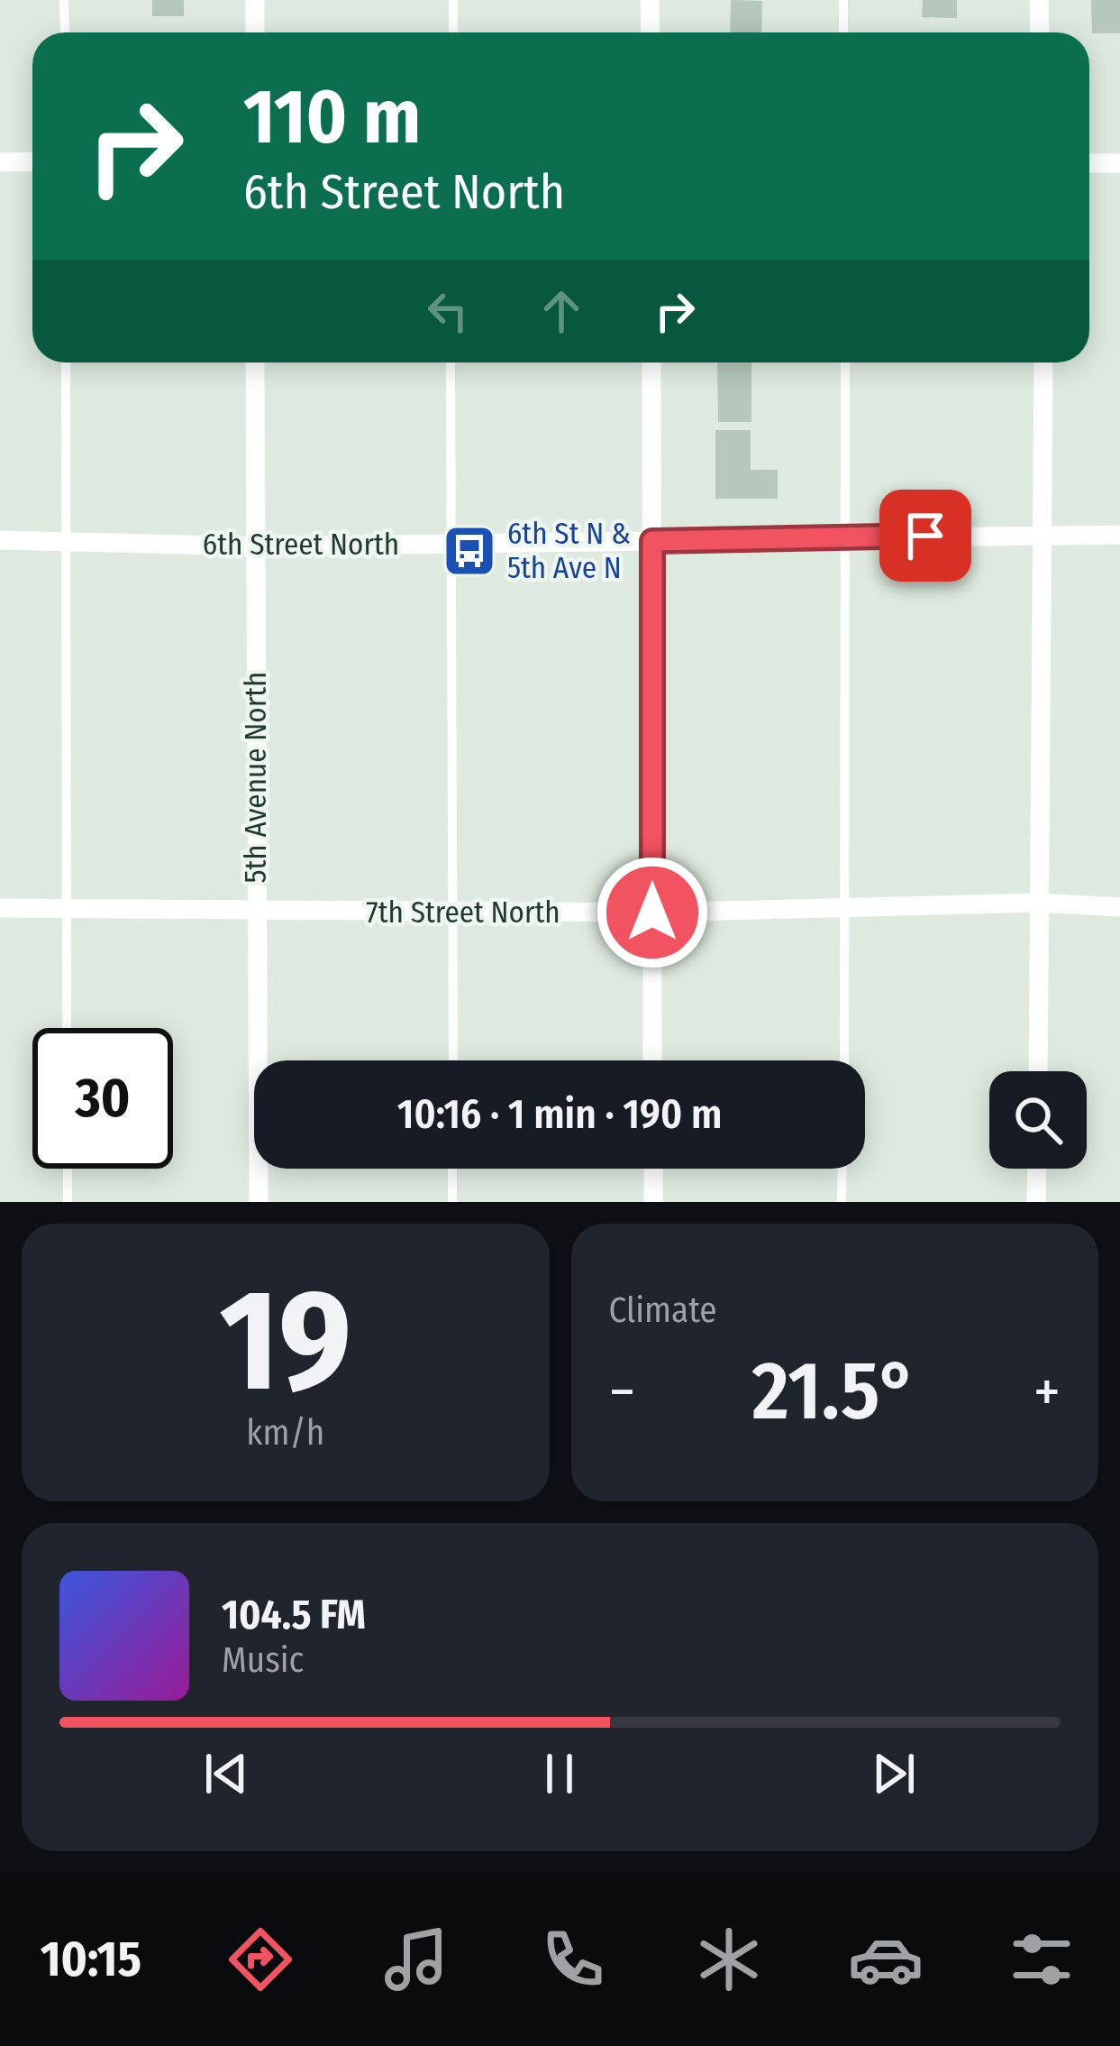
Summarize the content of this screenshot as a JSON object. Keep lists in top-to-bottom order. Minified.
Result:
{"streets":{"street":["6th Street North","5th Avenue North","7th Street North"]},"crossings":[["6th Street North","5th Avenue North"],["5th Avenue North","7th Street North"]],"places":{"bus stop":["6th St N & 5th Ave N"]},"page":{"turn":["110 m","6th Street North"],"limit":"30","trip":"10:16 · 1 min · 190 m","tile":[["19","km/h"],"Climate"],"heat":["−","21.5°","+"],"song":["104.5 FM","Music"],"tabs":"10:15"}}
